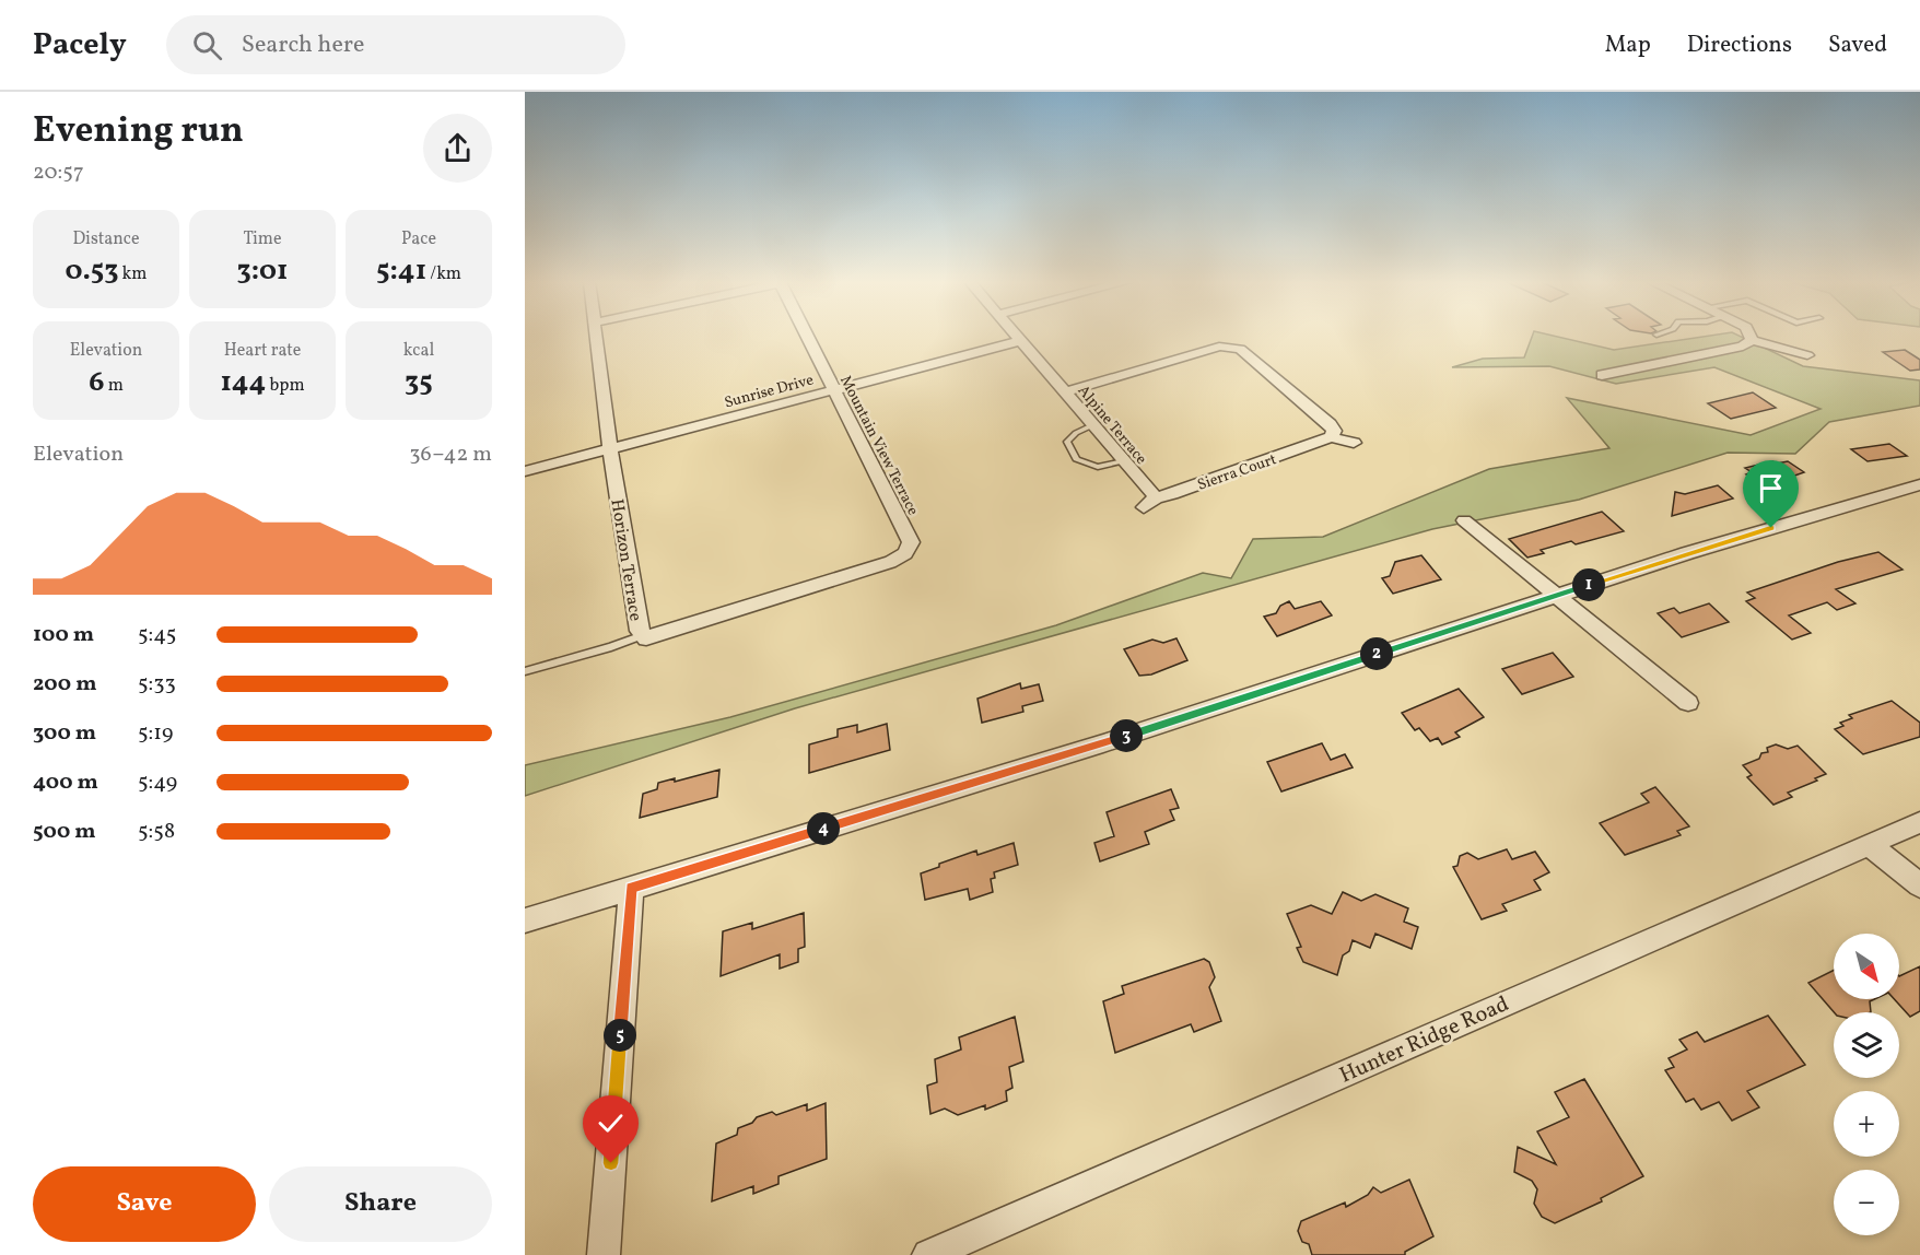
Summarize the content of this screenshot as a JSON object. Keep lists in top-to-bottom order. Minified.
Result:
{"streets":{"street":["Sunrise Drive","Alpine Terrace","Mountain View Terrace","Sierra Court","Horizon Terrace","Hunter Ridge Road"]},"crossings":[["Sunrise Drive","Alpine Terrace"],["Sunrise Drive","Mountain View Terrace"],["Sunrise Drive","Horizon Terrace"],["Alpine Terrace","Sierra Court"],["Mountain View Terrace","Horizon Terrace"]],"north":"bottom right","page":{"header":"Pacely","search":"Search here","nav":["Map","Directions","Saved"],"heading":["Evening run","20:57"],"stats":[["Distance","0.53 km"],["Time","3:01"],["Pace","5:41 /km"],["Elevation","6 m"],["Heart rate","144 bpm"],["kcal","35"]],"chart":["Elevation","36–42 m"],"pins":["1","2","3","4","5"],"list":[{"name":"100 m","note":"5:45"},{"name":"200 m","note":"5:33"},{"name":"300 m","note":"5:19"},{"name":"400 m","note":"5:49"},{"name":"500 m","note":"5:58"}],"map_buttons":["+","−"],"buttons":["Save","Share"]}}
